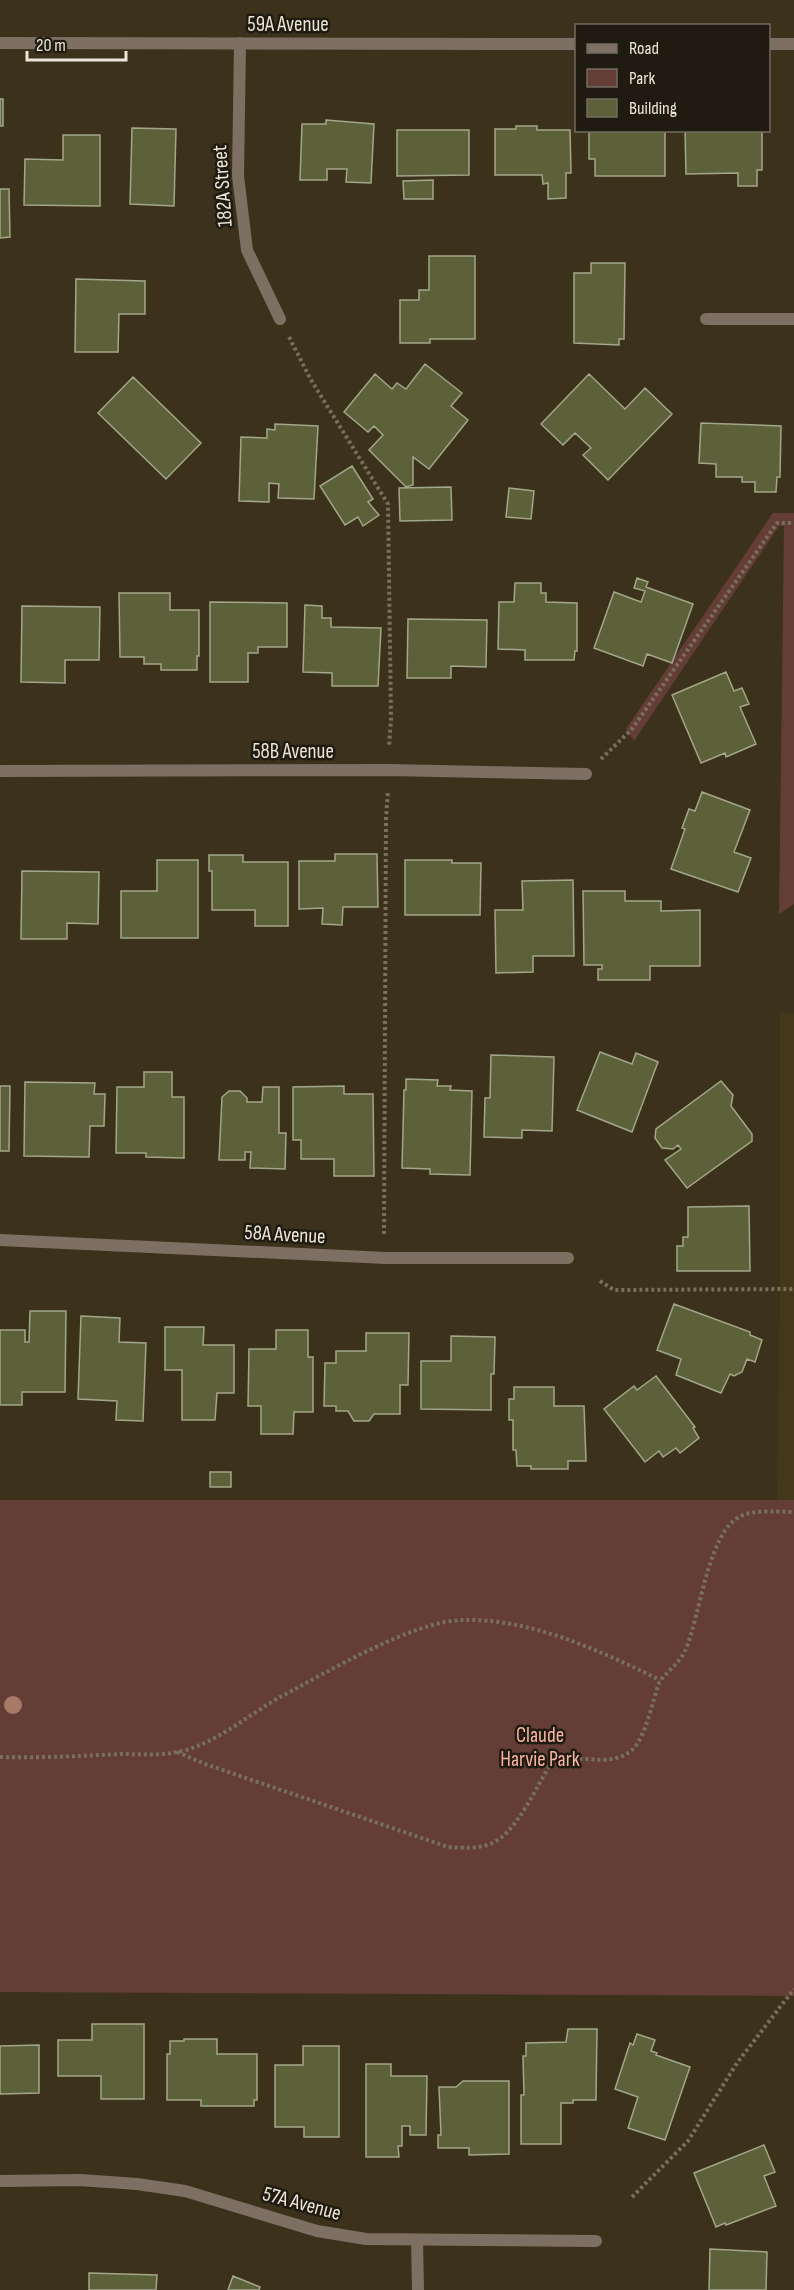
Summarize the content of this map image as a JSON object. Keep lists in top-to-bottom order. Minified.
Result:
{"streets":{"street":["59A Avenue","182A Street","58B Avenue","58A Avenue","57A Avenue"]},"crossings":[["59A Avenue","182A Street"]],"parks":["Claude Harvie Park"],"legend":["Road","Park","Building"],"scale_bar":"20 m"}
